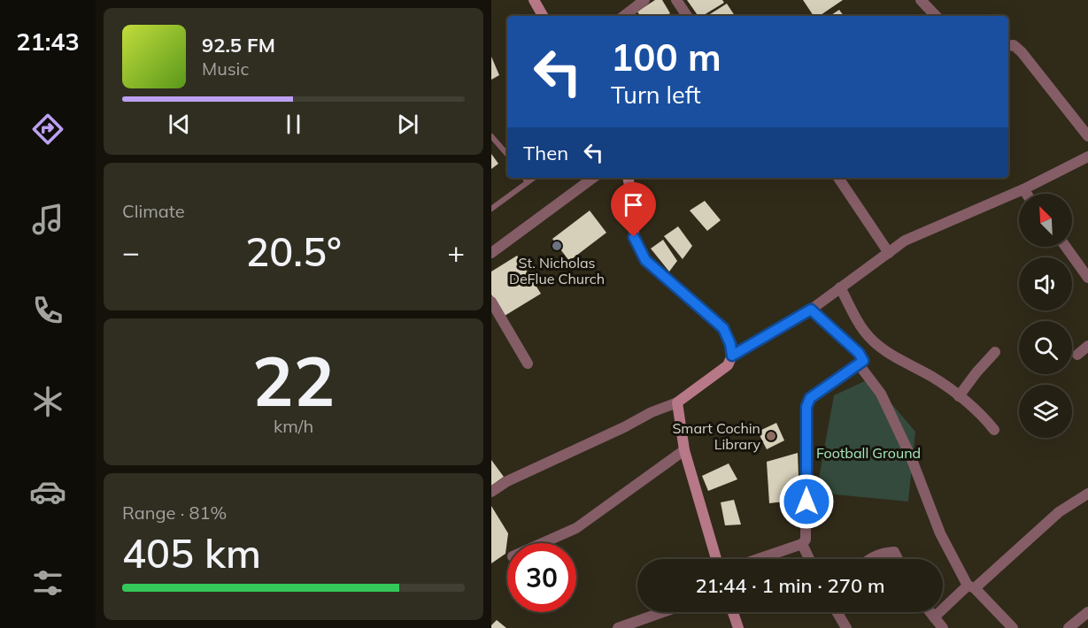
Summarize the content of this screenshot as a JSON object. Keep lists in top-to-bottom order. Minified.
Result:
{"parks":["Football Ground"],"places":["St. Nicholas DeFlue Church","Smart Cochin Library"],"north":"top left","page":{"tabs":"21:43","turn":["100 m","Turn left"],"song":["92.5 FM","Music"],"then":"Then","tile":["Climate",["22","km/h"],["Range · 81%","405 km"]],"heat":["−","20.5°","+"],"limit":"30","trip":"21:44 · 1 min · 270 m"}}
